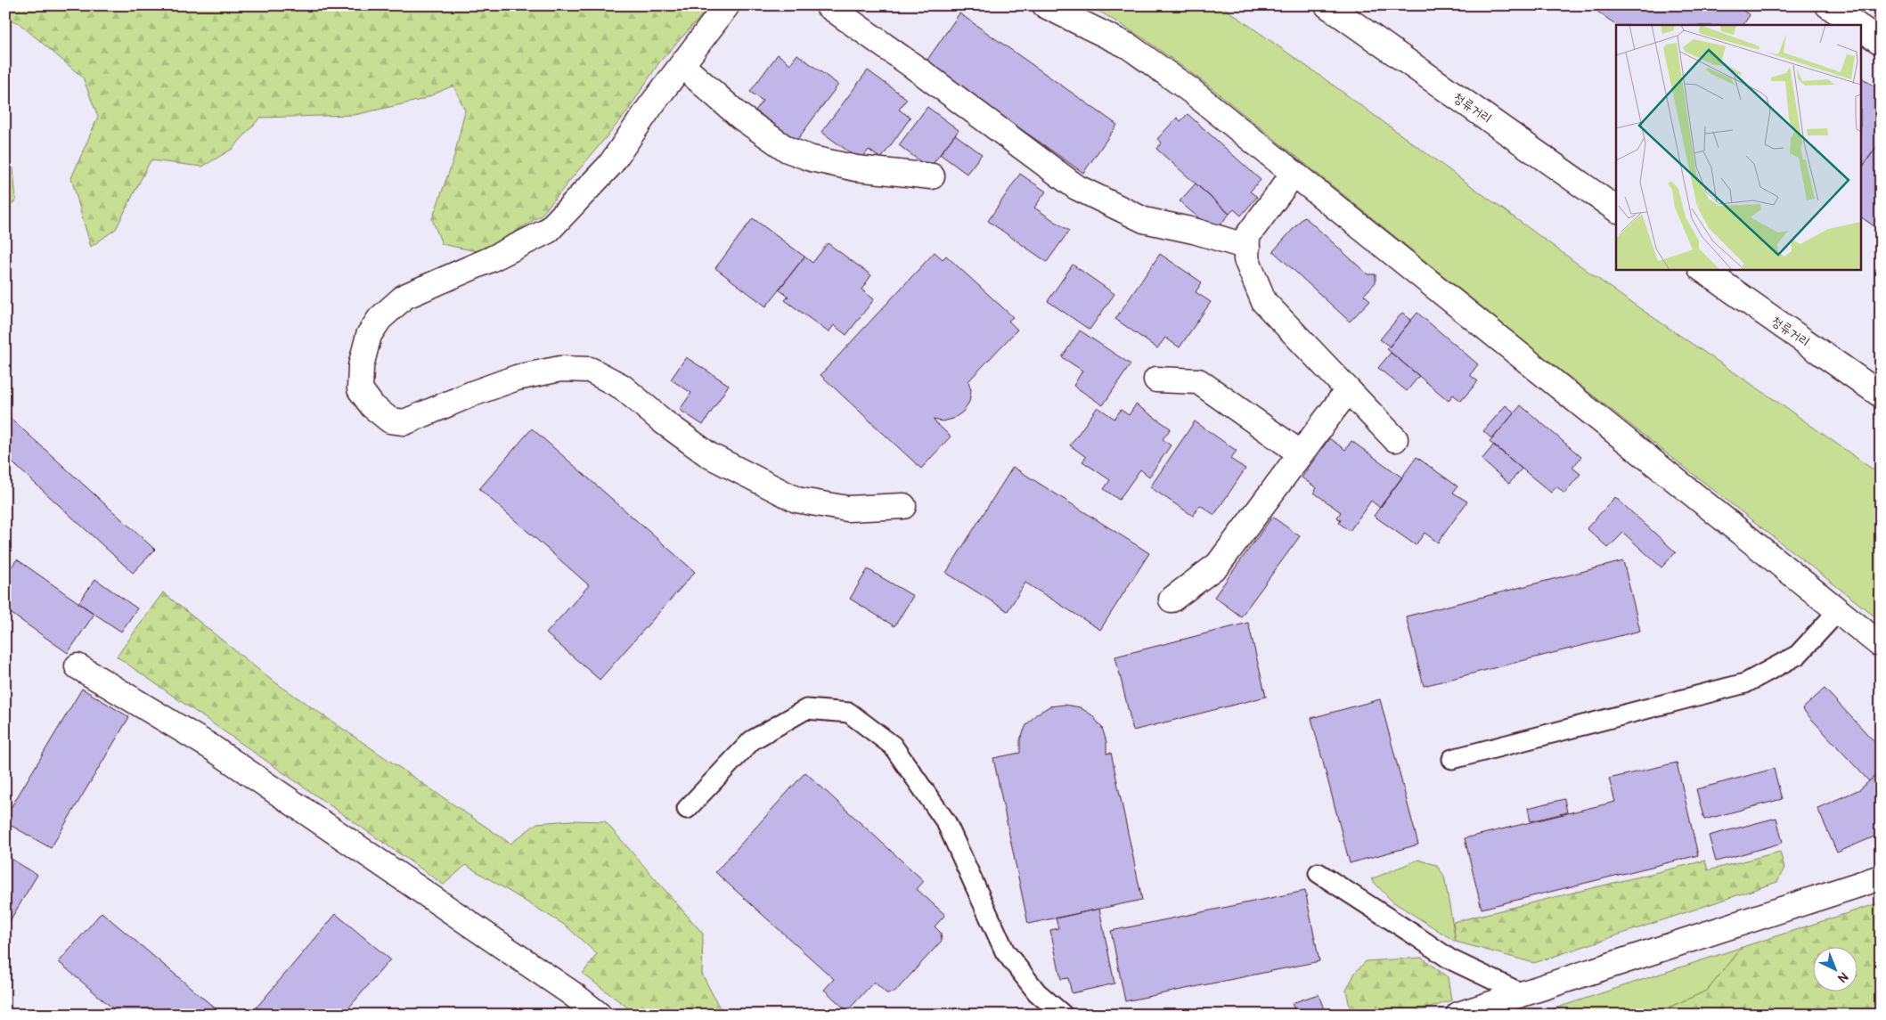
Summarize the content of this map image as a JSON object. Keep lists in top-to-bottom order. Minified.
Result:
{"streets":{"street":["청류거리"]},"north":"bottom right"}
